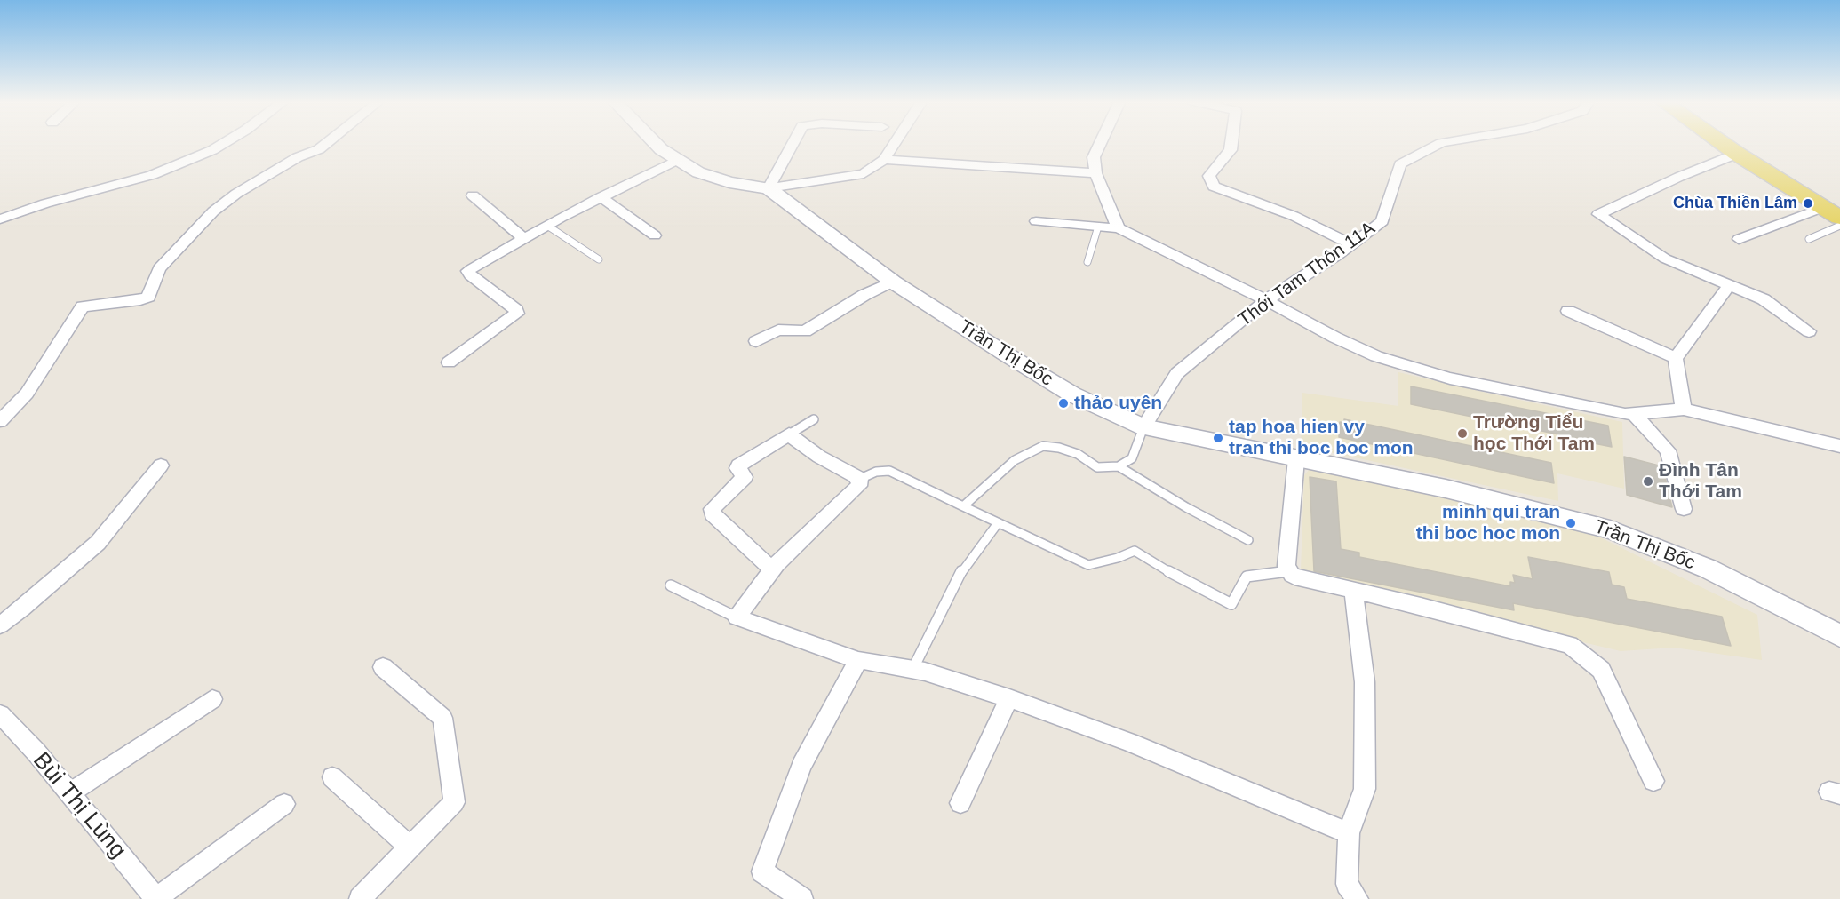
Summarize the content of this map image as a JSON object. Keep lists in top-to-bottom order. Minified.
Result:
{"streets":{"street":["Thới Tam Thôn 11A","Trần Thị Bốc","Bùi Thị Lùng"]},"crossings":[["Thới Tam Thôn 11A","Trần Thị Bốc"]],"places":["Chùa Thiền Lâm","thảo uyên","Trường Tiểu học Thới Tam","tap hoa hien vy tran thi boc boc mon","Đình Tân Thới Tam","minh qui tran thi boc hoc mon"]}
